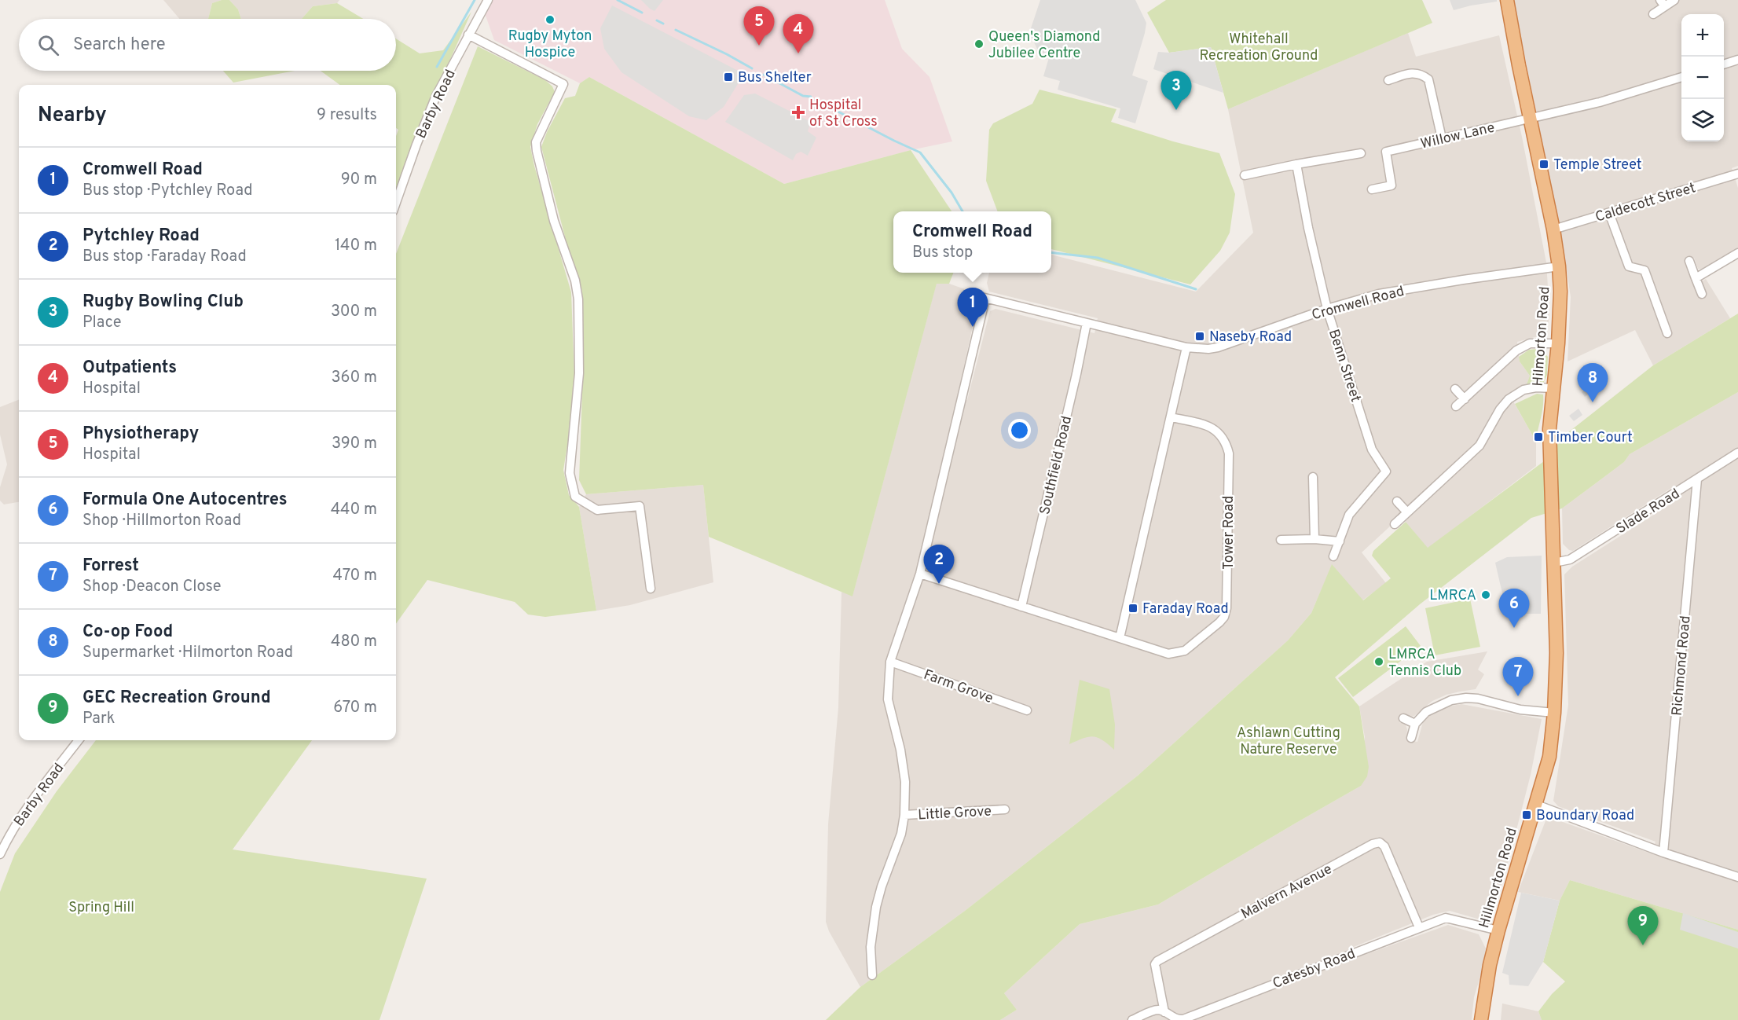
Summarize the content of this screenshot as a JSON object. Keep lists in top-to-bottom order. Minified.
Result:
{"streets":{"highway":["Hilmorton Road","Hillmorton Road"],"street":["Barby Road","Willow Lane","Caldecott Street","Cromwell Road","Benn Street","Southfield Road","Slade Road","Tower Road","Richmond Road","Farm Grove","Little Grove","Malvern Avenue","Catesby Road"]},"crossings":[["Willow Lane","Hilmorton Road"],["Caldecott Street","Hilmorton Road"],["Cromwell Road","Hilmorton Road"],["Cromwell Road","Benn Street"],["Cromwell Road","Southfield Road"],["Hilmorton Road","Hillmorton Road"],["Slade Road","Richmond Road"],["Slade Road","Hillmorton Road"],["Hillmorton Road","Catesby Road"],["Malvern Avenue","Catesby Road"]],"parks":["Whitehall Recreation Ground","Ashlawn Cutting Nature Reserve","Spring Hill"],"places":{"other":["Rugby Myton Hospice","Queen's Diamond Jubilee Centre","LMRCA","LMRCA Tennis Club"],"transit":["Bus Shelter","Temple Street","Naseby Road","Timber Court","Faraday Road","Boundary Road"],"health":["Hospital of St Cross"]},"page":{"pins":["5","4","3","1","8","2","6","7","9"],"map_buttons":["+","−"],"search":"Search here","heading":["Nearby","9 results"],"list":[{"mark":"1","name":"Cromwell Road","note":"Bus stop · Pytchley Road","value":"90 m"},{"mark":"2","name":"Pytchley Road","note":"Bus stop · Faraday Road","value":"140 m"},{"mark":"3","name":"Rugby Bowling Club","note":"Place","value":"300 m"},{"mark":"4","name":"Outpatients","note":"Hospital","value":"360 m"},{"mark":"5","name":"Physiotherapy","note":"Hospital","value":"390 m"},{"mark":"6","name":"Formula One Autocentres","note":"Shop · Hillmorton Road","value":"440 m"},{"mark":"7","name":"Forrest","note":"Shop · Deacon Close","value":"470 m"},{"mark":"8","name":"Co-op Food","note":"Supermarket · Hilmorton Road","value":"480 m"},{"mark":"9","name":"GEC Recreation Ground","note":"Park","value":"670 m"}],"popup":["Cromwell Road","Bus stop"]}}
